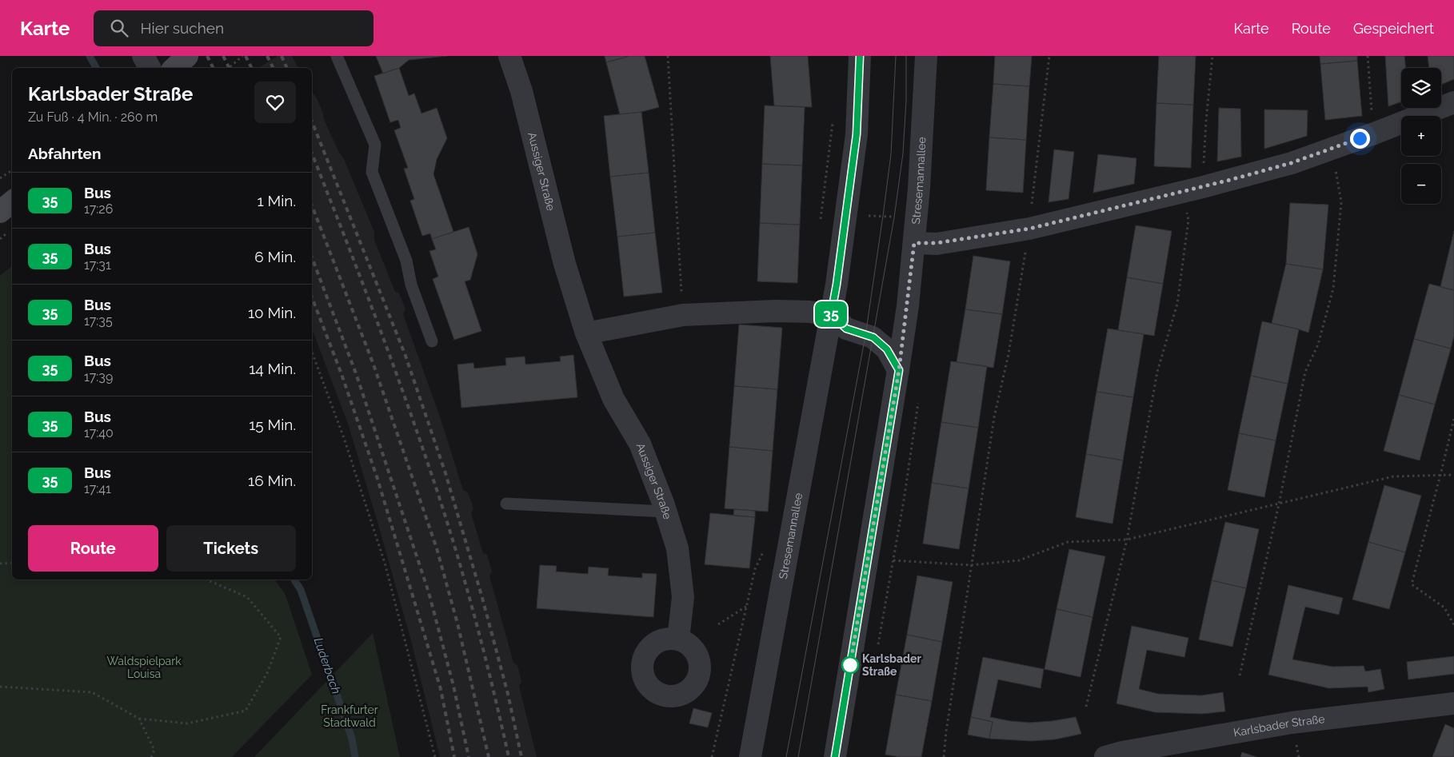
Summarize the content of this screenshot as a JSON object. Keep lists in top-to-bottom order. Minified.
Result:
{"streets":{"street":["Aussiger Straße","Stresemannallee","Karlsbader Straße"]},"water":["Luderbach"],"parks":["Waldspielpark Louisa","Frankfurter Stadtwald"],"places":["Karlsbader Straße"],"lines":["bus line 35"],"page":{"header":"Karte","search":"Hier suchen","nav":["Karte","Route","Gespeichert"],"on_map":"35","map_buttons":["+","−"],"heading":[["Karlsbader Straße","Zu Fuß · 4 Min. · 260 m"],"Abfahrten"],"list":[{"mark":"35","name":"Bus","note":"17:26","value":"1 Min."},{"mark":"35","name":"Bus","note":"17:31","value":"6 Min."},{"mark":"35","name":"Bus","note":"17:35","value":"10 Min."},{"mark":"35","name":"Bus","note":"17:39","value":"14 Min."},{"mark":"35","name":"Bus","note":"17:40","value":"15 Min."},{"mark":"35","name":"Bus","note":"17:41","value":"16 Min."}],"buttons":["Route","Tickets"]}}
